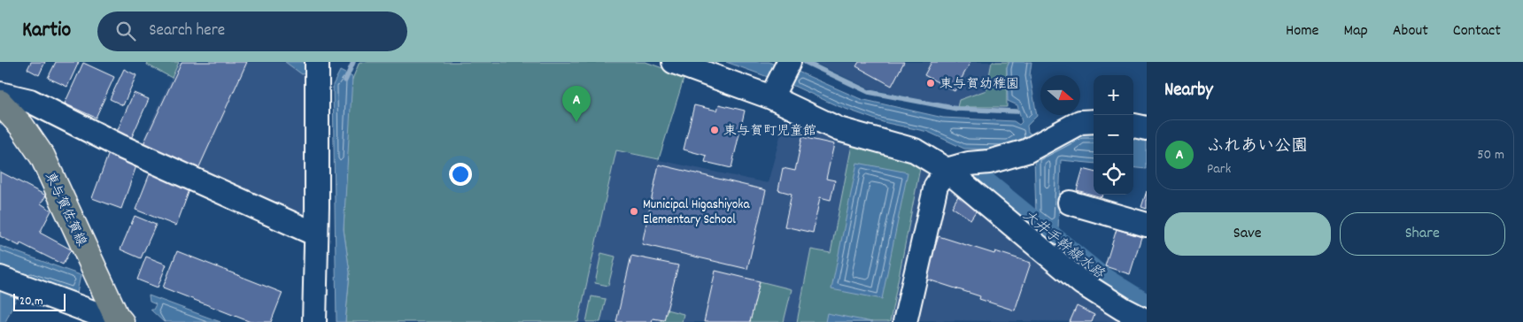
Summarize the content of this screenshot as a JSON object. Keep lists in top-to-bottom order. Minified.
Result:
{"streets":{"main road":["東与賀佐賀線"]},"water":["大井手幹線水路"],"places":["東与賀幼稚園","東与賀町児童館","Municipal Higashiyoka Elementary School"],"scale_bar":"20 m","north":"right","page":{"header":"Kartio","search":"Search here","nav":["Home","Map","About","Contact"],"heading":"Nearby","map_buttons":["+","−"],"pins":"A","list":[{"mark":"A","name":"ふれあい公園","note":"Park","value":"50 m"}],"buttons":["Save","Share"],"scale":"20 m"}}
